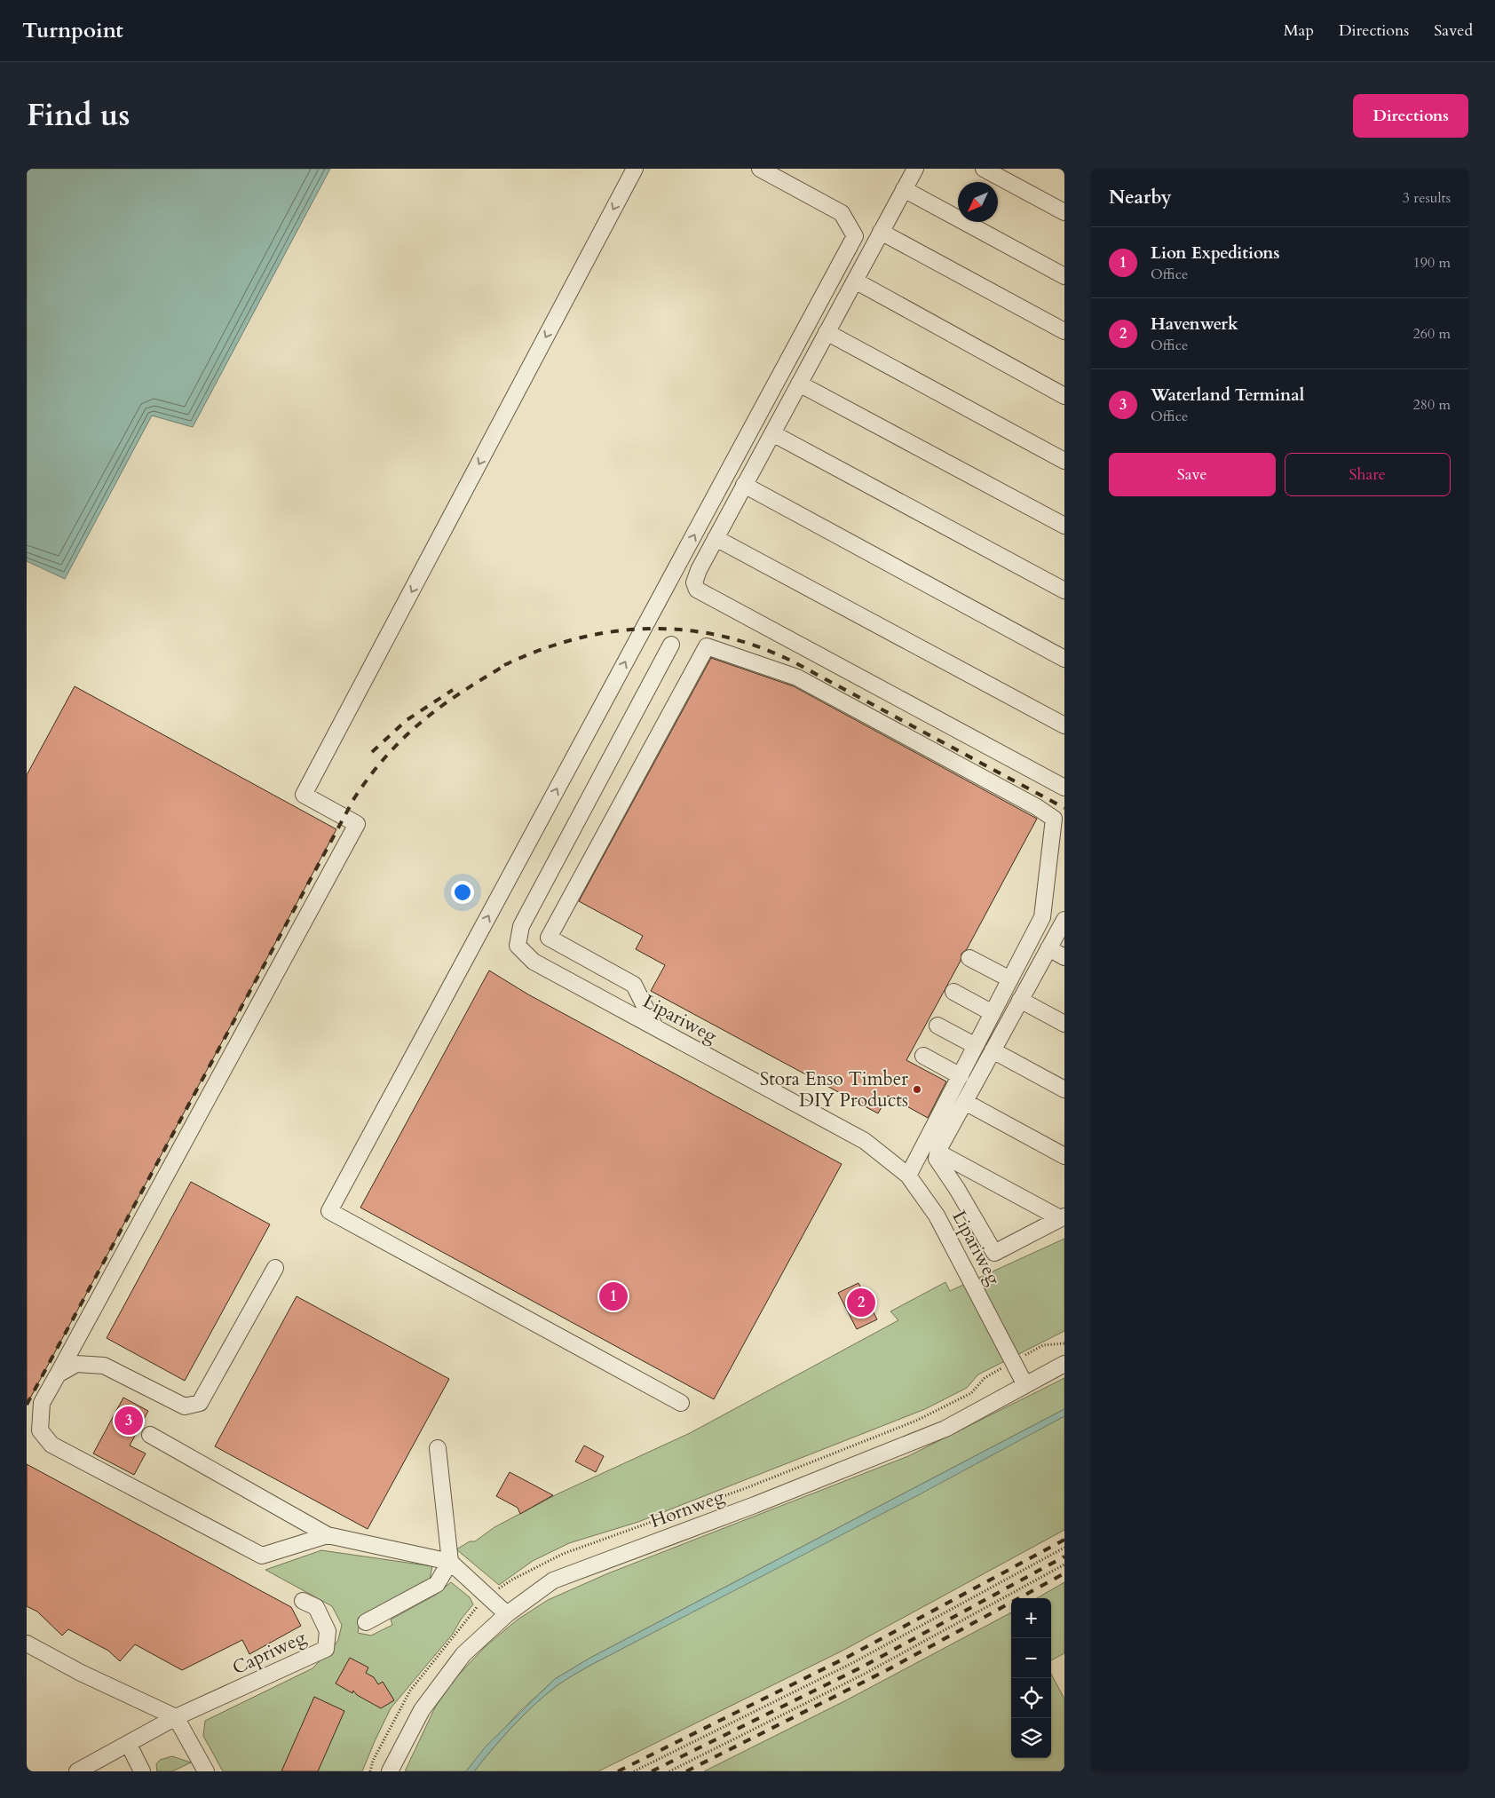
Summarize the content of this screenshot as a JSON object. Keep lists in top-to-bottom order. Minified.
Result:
{"streets":{"street":["Lipariweg","Hornweg","Capriweg"]},"crossings":[["Lipariweg","Hornweg"]],"places":["Stora Enso Timber DIY Products"],"north":"bottom left","page":{"header":"Turnpoint","nav":["Map","Directions","Saved"],"title":"Find us","buttons":["Directions",["Save","Share"]],"heading":["Nearby","3 results"],"list":[{"mark":"1","name":"Lion Expeditions","note":"Office","value":"190 m"},{"mark":"2","name":"Havenwerk","note":"Office","value":"260 m"},{"mark":"3","name":"Waterland Terminal","note":"Office","value":"280 m"}],"pins":["1","2","3"],"map_buttons":["+","−"]}}
